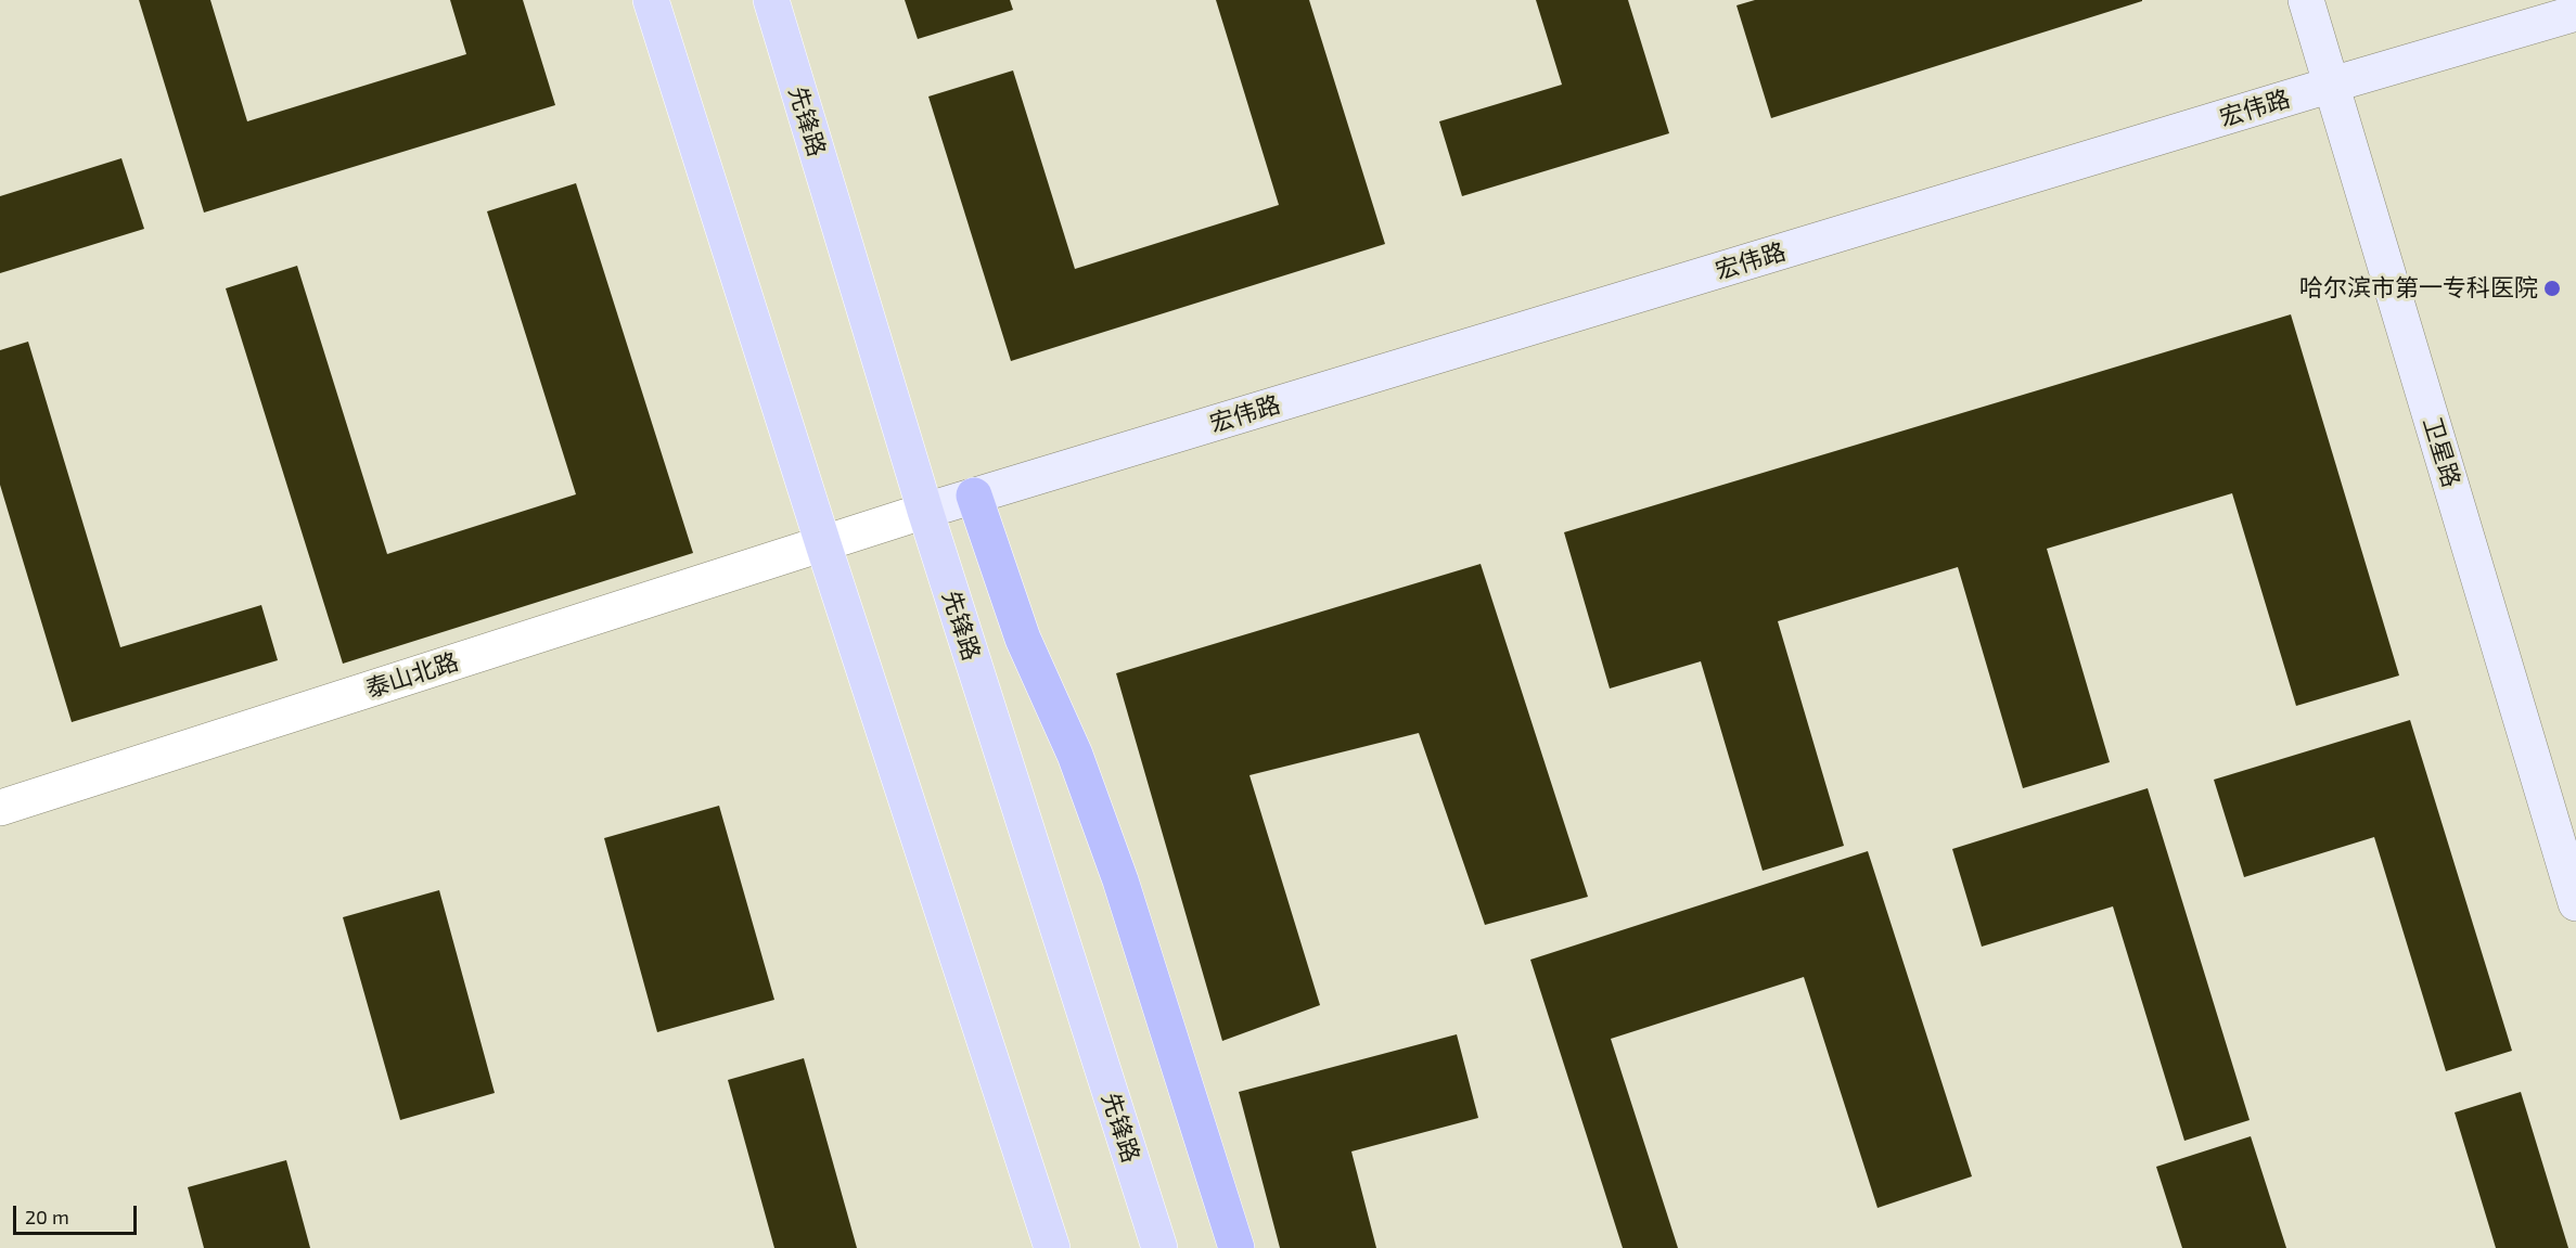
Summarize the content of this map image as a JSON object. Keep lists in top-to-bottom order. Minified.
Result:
{"streets":{"main road":["宏伟路","先锋路","卫星路"],"street":["泰山北路"]},"crossings":[["宏伟路","先锋路"],["宏伟路","卫星路"],["宏伟路","泰山北路"],["先锋路","泰山北路"]],"places":["哈尔滨市第一专科医院"],"scale_bar":"20 m"}
